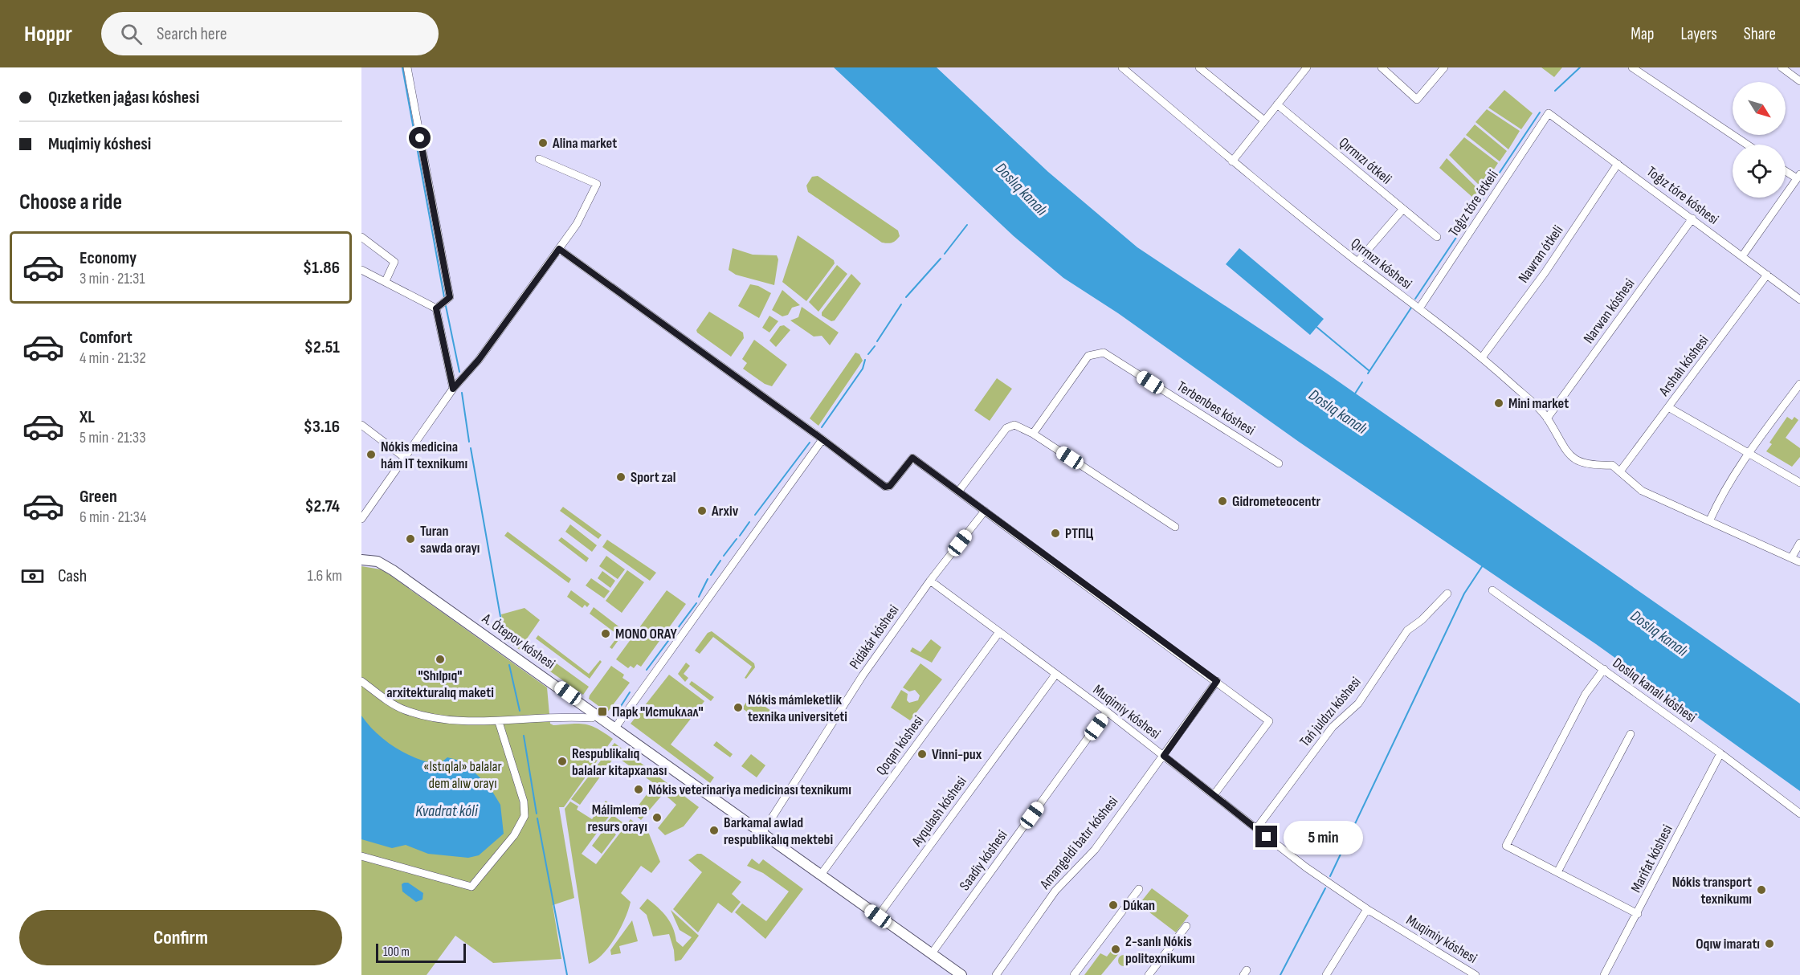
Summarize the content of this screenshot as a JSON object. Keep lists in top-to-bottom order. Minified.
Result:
{"streets":{"main road":["A. Ótepov kóshesi"],"street":["Qırmızı ótkeli","Toǵız tóre kóshesi","Toǵız tóre ótkeli","Nawran ótkeli","Qırmızı kóshesi","Narwan kóshesi","Arshalı kóshesi","Terbenbes kóshesi","Pidákár kóshesi","Doslıq kanalı kóshesi","Muqimiy kóshesi","Tań juldızı kóshesi","Qoqan kóshesi","Ayqulash kóshesi","Amangeldi batır kóshesi","Marifat kóshesi","Saadiy kóshesi"]},"crossings":[["Toǵız tóre kóshesi","Toǵız tóre ótkeli"],["Toǵız tóre kóshesi","Nawran ótkeli"],["Toǵız tóre kóshesi","Narwan kóshesi"],["Toǵız tóre kóshesi","Arshalı kóshesi"],["Toǵız tóre ótkeli","Qırmızı kóshesi"],["Nawran ótkeli","Qırmızı kóshesi"],["Qırmızı kóshesi","Narwan kóshesi"],["Qırmızı kóshesi","Arshalı kóshesi"],["Pidákár kóshesi","A. Ótepov kóshesi"],["Pidákár kóshesi","Muqimiy kóshesi"],["A. Ótepov kóshesi","Qoqan kóshesi"],["A. Ótepov kóshesi","Ayqulash kóshesi"],["A. Ótepov kóshesi","Saadiy kóshesi"],["Doslıq kanalı kóshesi","Marifat kóshesi"],["Muqimiy kóshesi","Tań juldızı kóshesi"],["Muqimiy kóshesi","Qoqan kóshesi"],["Muqimiy kóshesi","Ayqulash kóshesi"],["Muqimiy kóshesi","Amangeldi batır kóshesi"],["Muqimiy kóshesi","Saadiy kóshesi"]],"water":["Doslıq kanalı","Kvadrat kóli"],"parks":["«Istıqlal» balalar dem alıw orayı"],"places":{"other":["Alina market","Mini market","Nókis medicina hám IT texnikumı","Sport zal","Gidrometeocentr","Arxiv","РТПЦ","Turan sawda orayı","MONO ORAY","\"Shılpıq\" arxitekturalıq maketi","Nókis mámleketlik texnika universiteti","Vinni-pux","Respublikalıq balalar kitapxanası","Nókis veterinariya medicinası texnikumı","Málimleme resurs orayı","Barkamal awlad respublikalıq mektebi","Nókis transport texnikumı","Dúkan","Oqıw imaratı","2-sanlı Nókis politexnikumı"],"transit":["Парк \"Истиклал\""]},"scale_bar":"100 m","north":"bottom right","page":{"header":"Hoppr","search":"Search here","nav":["Map","Layers","Share"],"banner":["Qızketken jaǵası kóshesi","Muqimiy kóshesi"],"heading":"Choose a ride","list":[{"name":"Economy","note":"3 min · 21:31","value":"$1.86"},{"name":"Comfort","note":"4 min · 21:32","value":"$2.51"},{"name":"XL","note":"5 min · 21:33","value":"$3.16"},{"name":"Green","note":"6 min · 21:34","value":"$2.74"}],"pay":["Cash","1.6 km"],"bubble":"5 min","buttons":"Confirm","scale":"100 m"}}
